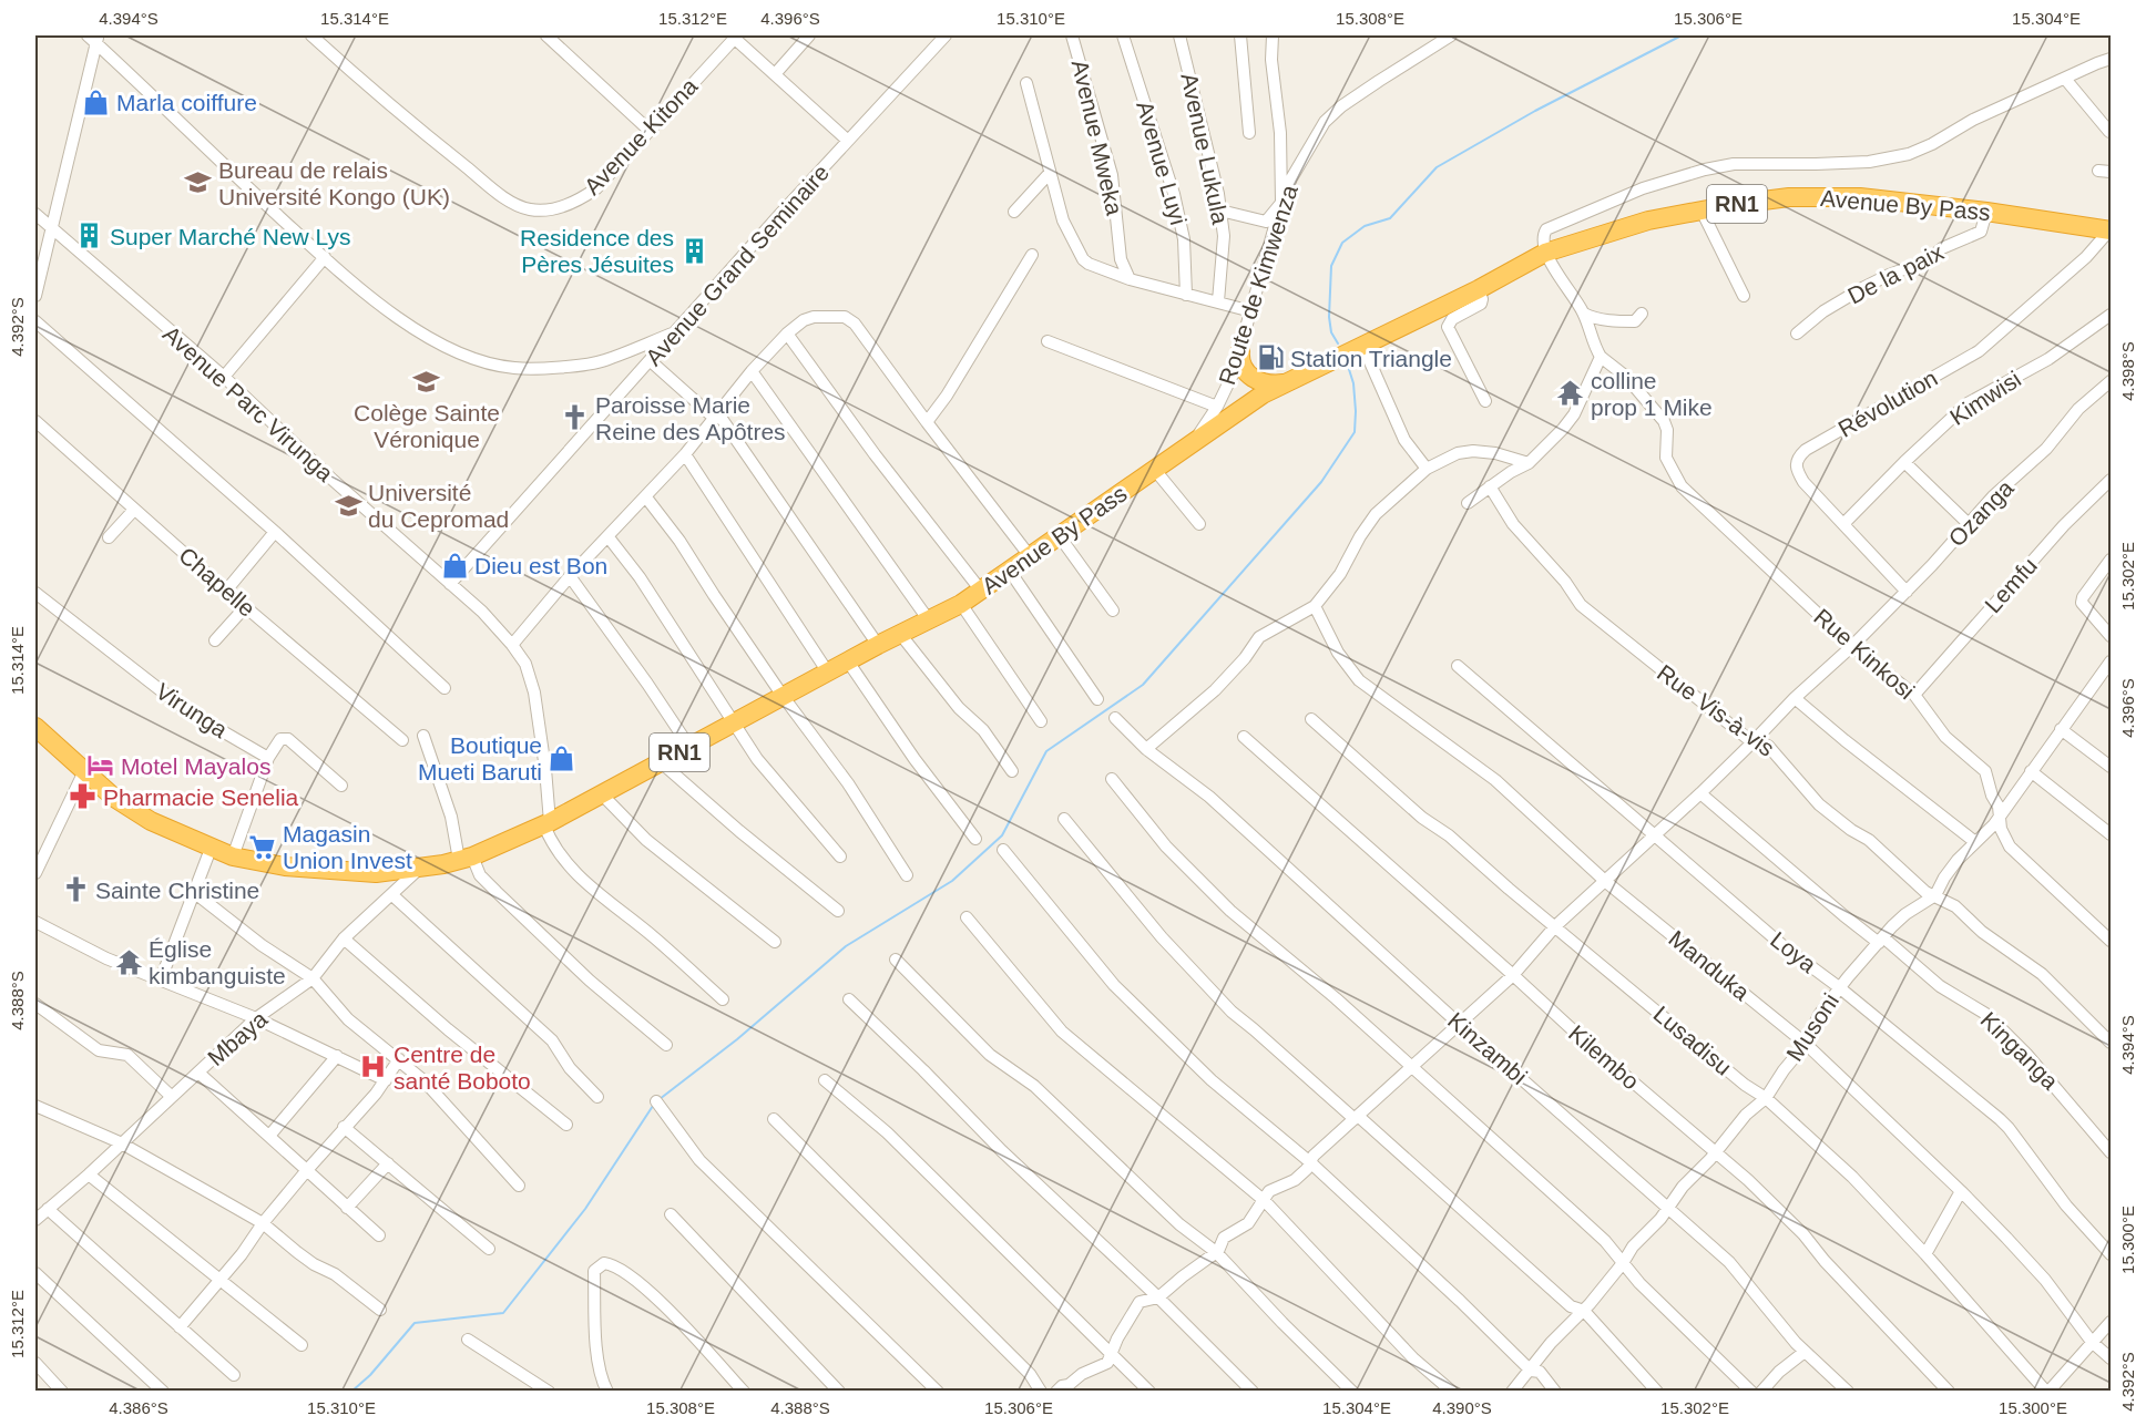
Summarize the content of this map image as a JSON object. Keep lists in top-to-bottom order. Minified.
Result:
{"streets":{"highway":["RN1","Avenue By Pass"],"street":["Avenue Kitona","Avenue Mweka","Avenue Lukula","Avenue Luyi","Avenue Grand Seminaire","De la paix","Route de Kimwenza","Kimwisi","Avenue Parc Virunga","Révolution","Ozanga","Chapelle","Lemfu","Rue Kinkosi","Virunga","Rue Vis-à-vis","Loya","Manduka","Musoni","Mbaya","Lusadisu","Kinzambi","Kinganga","Kilembo"]},"crossings":[["Avenue By Pass","De la paix"],["Avenue By Pass","Route de Kimwenza"],["Avenue By Pass","Avenue Parc Virunga"],["Avenue By Pass","Révolution"],["Avenue By Pass","Mbaya"],["Avenue Grand Seminaire","Avenue Parc Virunga"],["Kimwisi","Révolution"],["Révolution","Ozanga"],["Ozanga","Rue Kinkosi"],["Ozanga","Rue Vis-à-vis"],["Ozanga","Loya"],["Ozanga","Manduka"],["Ozanga","Lusadisu"],["Ozanga","Kinzambi"],["Ozanga","Kinganga"],["Ozanga","Kilembo"],["Lemfu","Rue Kinkosi"],["Rue Kinkosi","Musoni"],["Rue Vis-à-vis","Musoni"],["Loya","Musoni"],["Manduka","Musoni"],["Musoni","Lusadisu"],["Musoni","Kinzambi"],["Musoni","Kinganga"],["Musoni","Kilembo"]],"places":{"shop":["Marla coiffure","Dieu est Bon","Boutique Mueti Baruti"],"school or university":["Bureau de relais Université Kongo (UK)","Colège Sainte Véronique","Université du Cepromad"],"building":["Super Marché New Lys","Residence des Pères Jésuites"],"fuel station":["Station Triangle"],"temple":["colline prop 1 Mike","Église kimbanguiste"],"church":["Paroisse Marie Reine des Apôtres","Sainte Christine"],"hotel":["Motel Mayalos"],"pharmacy":["Pharmacie Senelia"],"supermarket":["Magasin Union Invest"],"hospital":["Centre de santé Boboto"]},"coordinates":["4.394°S","15.314°E","15.312°E","4.396°S","15.310°E","15.308°E","15.306°E","15.304°E","4.392°S","4.398°S","15.302°E","4.388°S","15.300°E","4.386°S","4.390°S"]}
